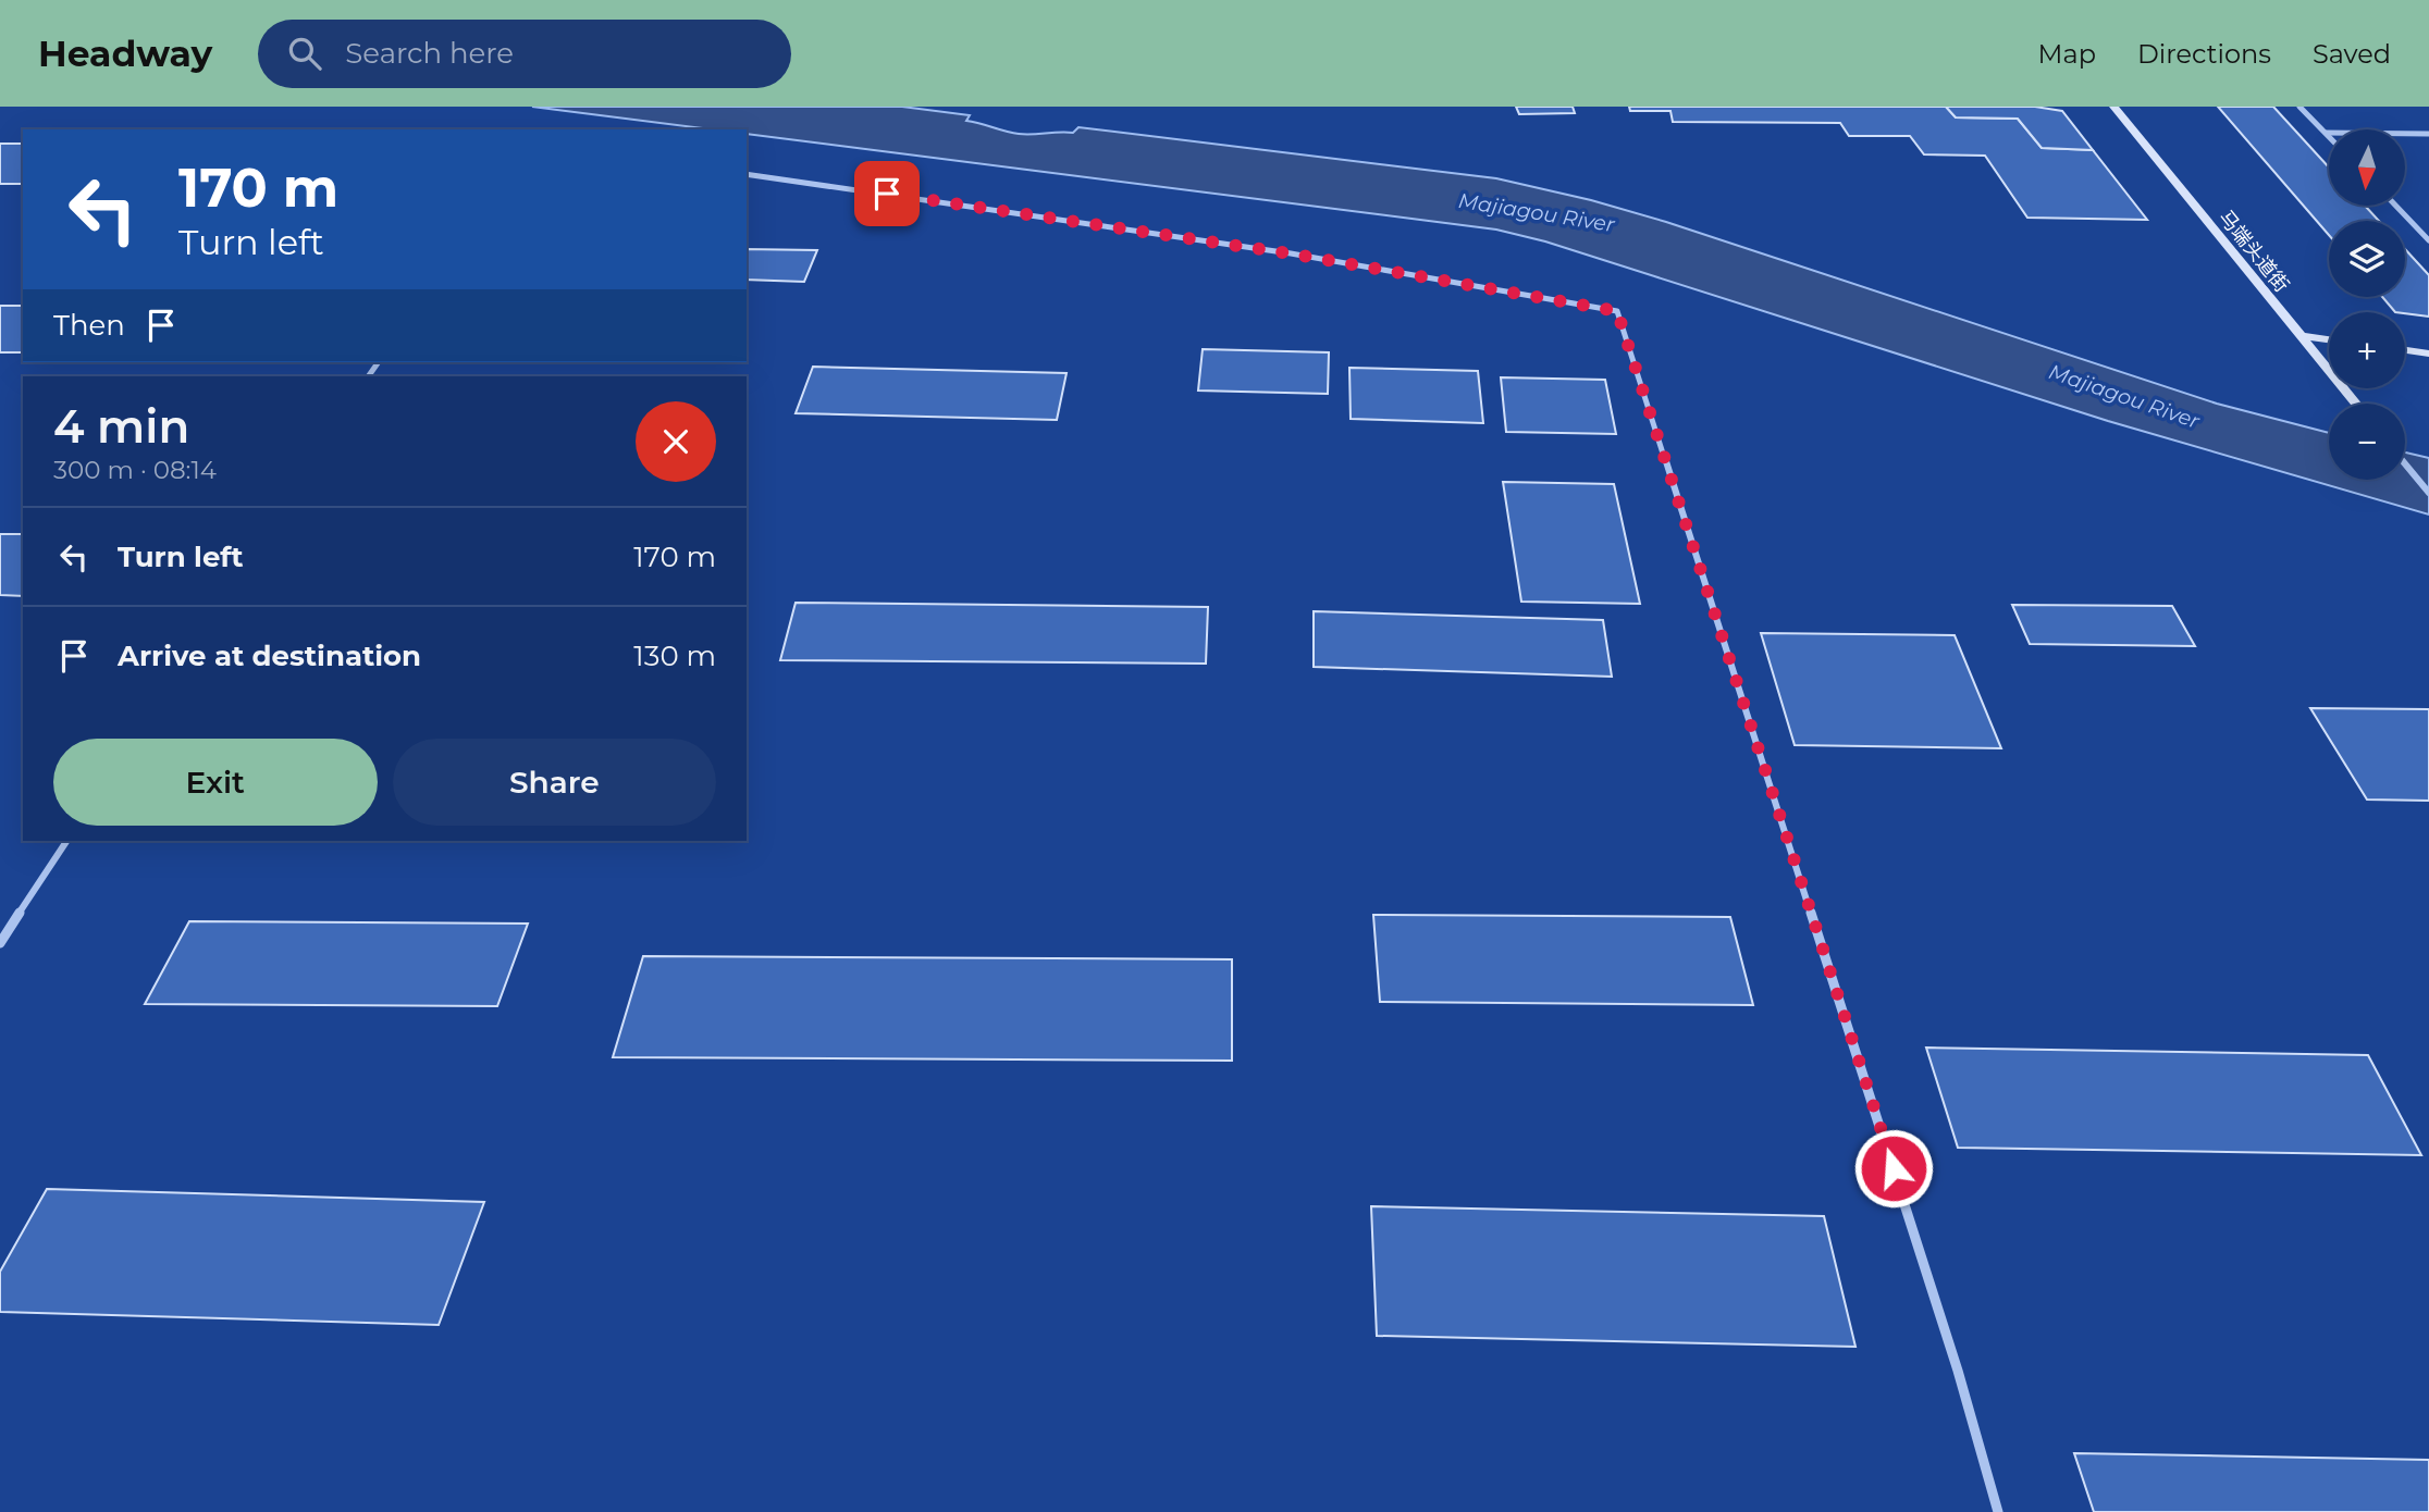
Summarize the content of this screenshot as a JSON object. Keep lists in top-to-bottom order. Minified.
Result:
{"streets":{"street":["马端头道街"]},"water":["Majiagou River"],"north":"bottom","page":{"header":"Headway","search":"Search here","nav":["Map","Directions","Saved"],"map_buttons":["+","−"],"turn":["170 m","Turn left"],"then":"Then","heading":["4 min","300 m · 08:14"],"list":[{"name":"Turn left","value":"170 m"},{"name":"Arrive at destination","value":"130 m"}],"buttons":["Exit","Share"]}}
